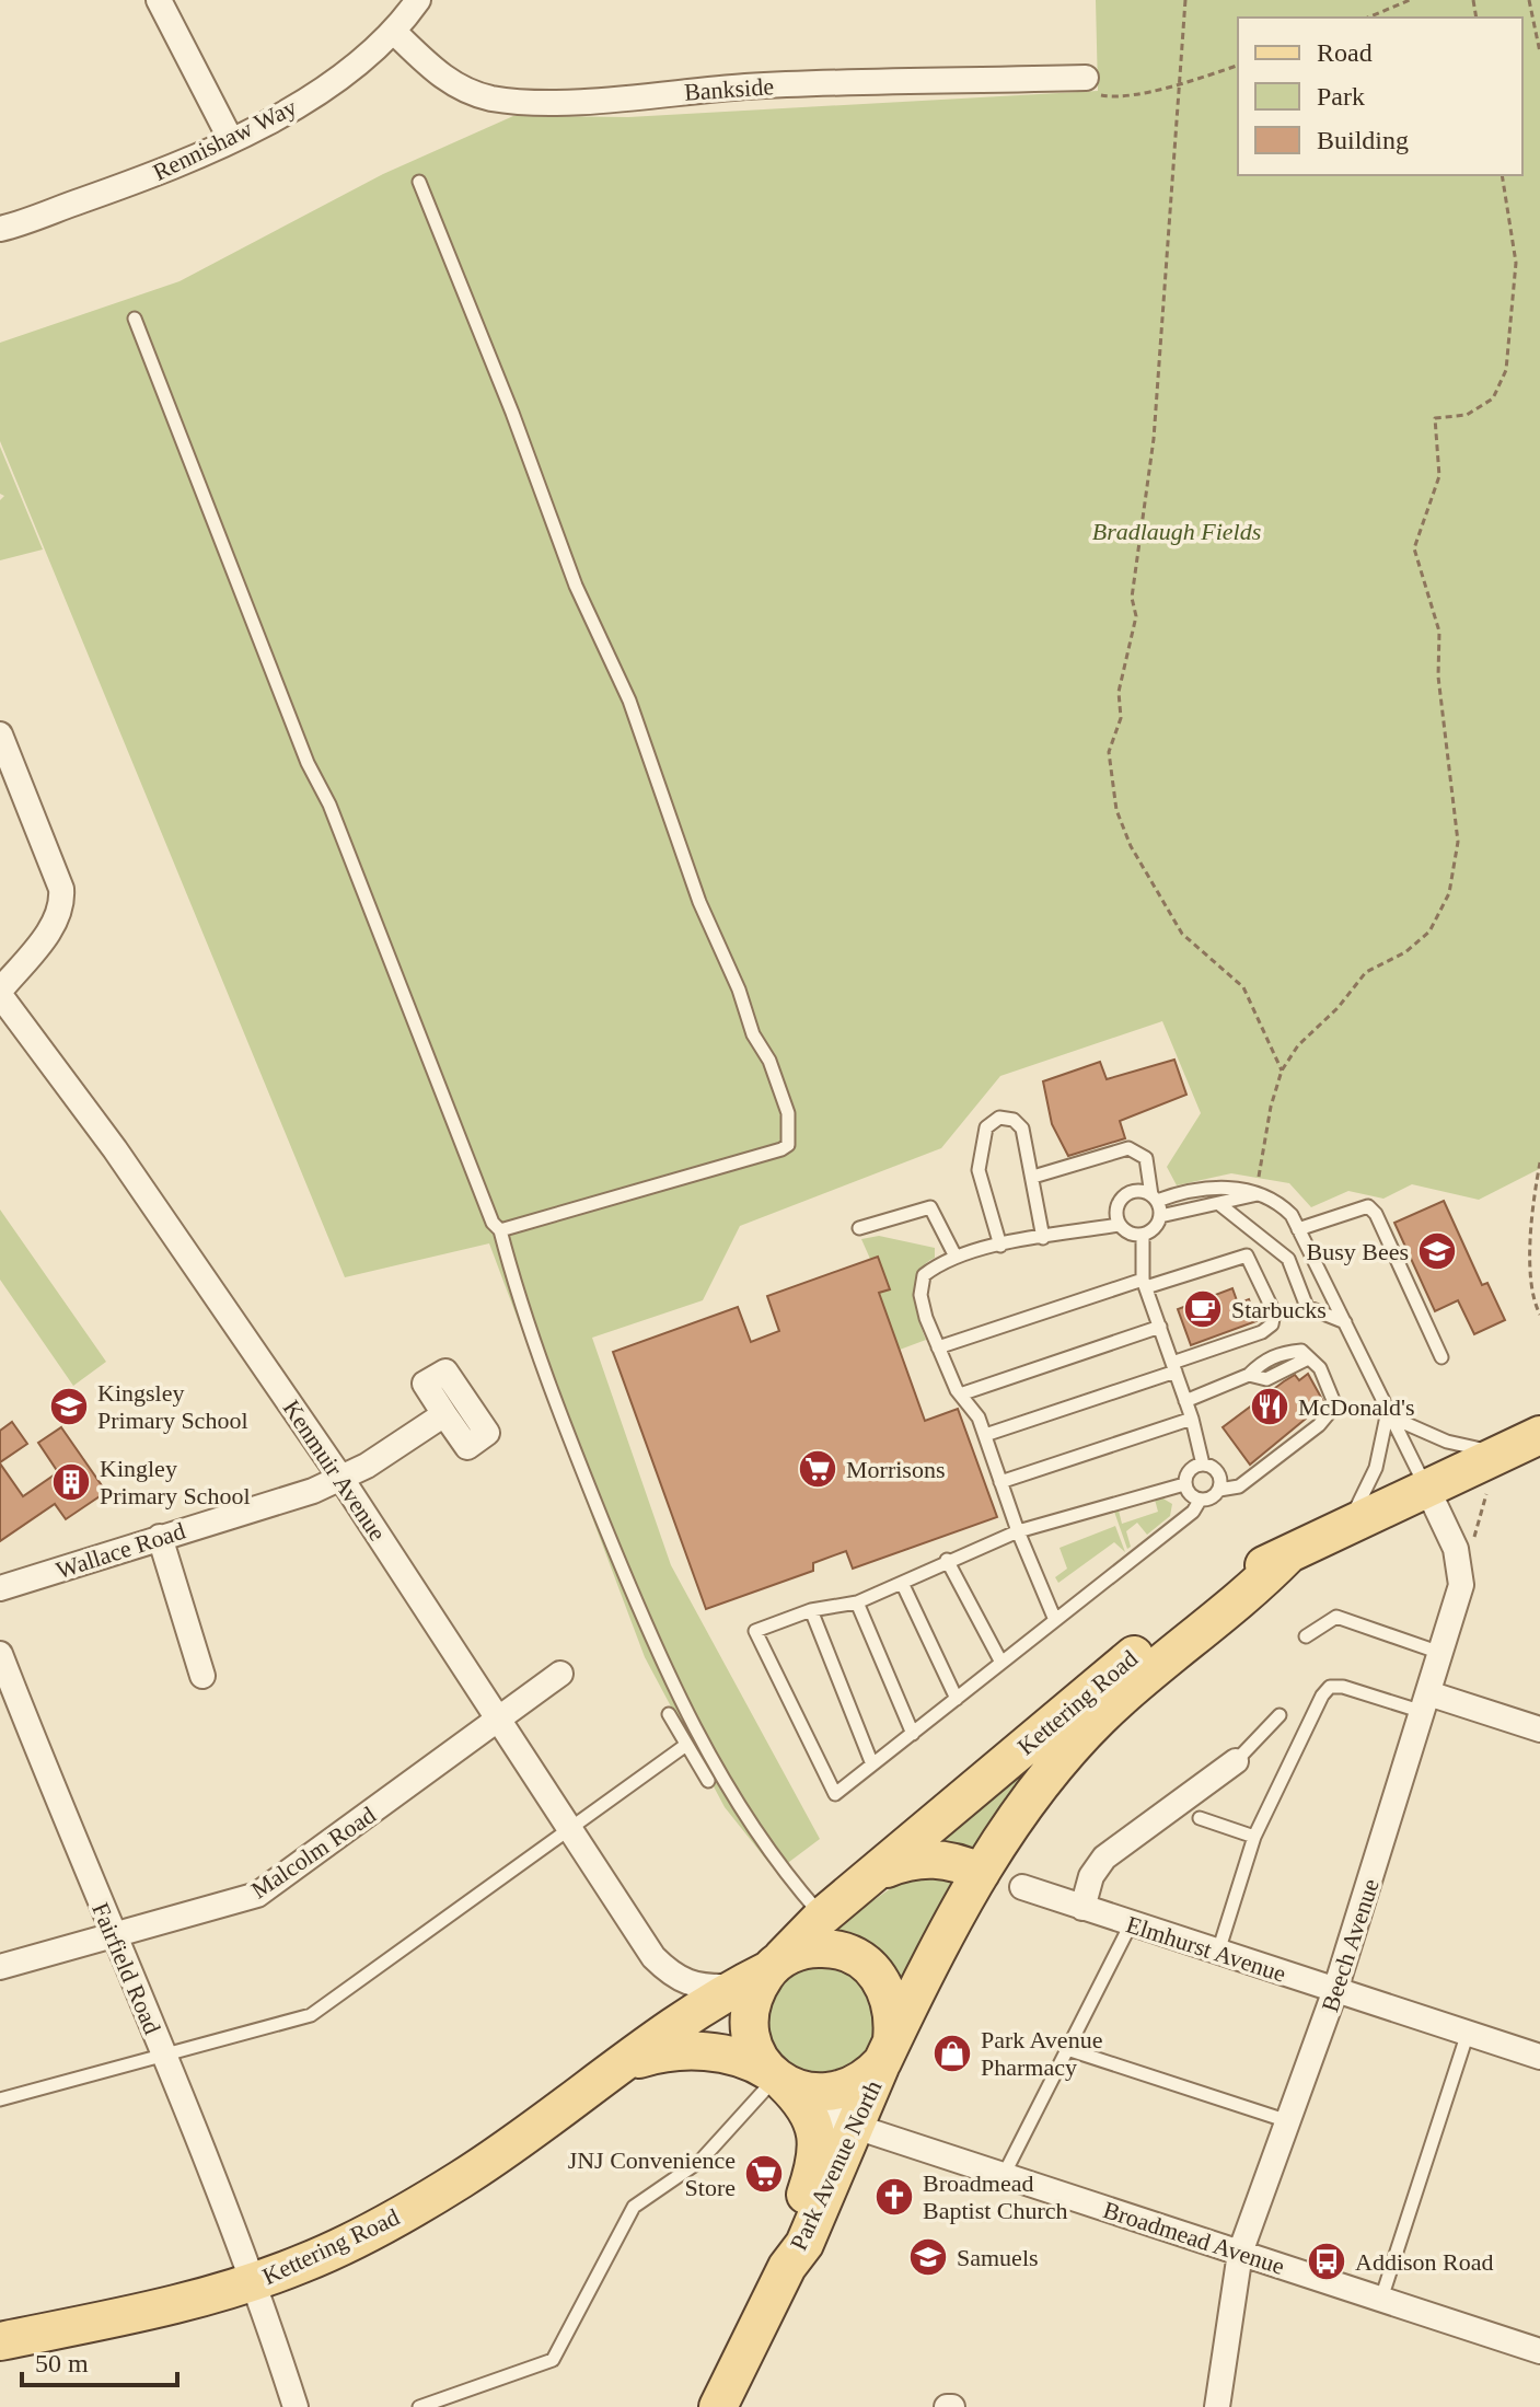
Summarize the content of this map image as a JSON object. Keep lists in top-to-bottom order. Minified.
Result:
{"streets":{"main road":["Kettering Road","Park Avenue North"],"street":["Bankside","Rennishaw Way","Kenmuir Avenue","Wallace Road","Malcolm Road","Beech Avenue","Elmhurst Avenue","Fairfield Road","Broadmead Avenue"]},"crossings":[["Bankside","Rennishaw Way"],["Kenmuir Avenue","Wallace Road"],["Kenmuir Avenue","Kettering Road"],["Kenmuir Avenue","Malcolm Road"],["Kenmuir Avenue","Park Avenue North"],["Kenmuir Avenue","Broadmead Avenue"],["Kettering Road","Beech Avenue"],["Kettering Road","Fairfield Road"],["Kettering Road","Park Avenue North"],["Kettering Road","Broadmead Avenue"],["Malcolm Road","Fairfield Road"],["Beech Avenue","Elmhurst Avenue"],["Beech Avenue","Broadmead Avenue"],["Park Avenue North","Broadmead Avenue"]],"parks":["Bradlaugh Fields"],"places":{"school or university":["Busy Bees","Kingsley Primary School","Samuels"],"cafe":["Starbucks"],"restaurant":["McDonald's"],"supermarket":["Morrisons","JNJ Convenience Store"],"building":["Kingley Primary School"],"shop":["Park Avenue Pharmacy"],"church":["Broadmead Baptist Church"],"bus stop":["Addison Road"]},"legend":["Road","Park","Building"],"scale_bar":"50 m"}
